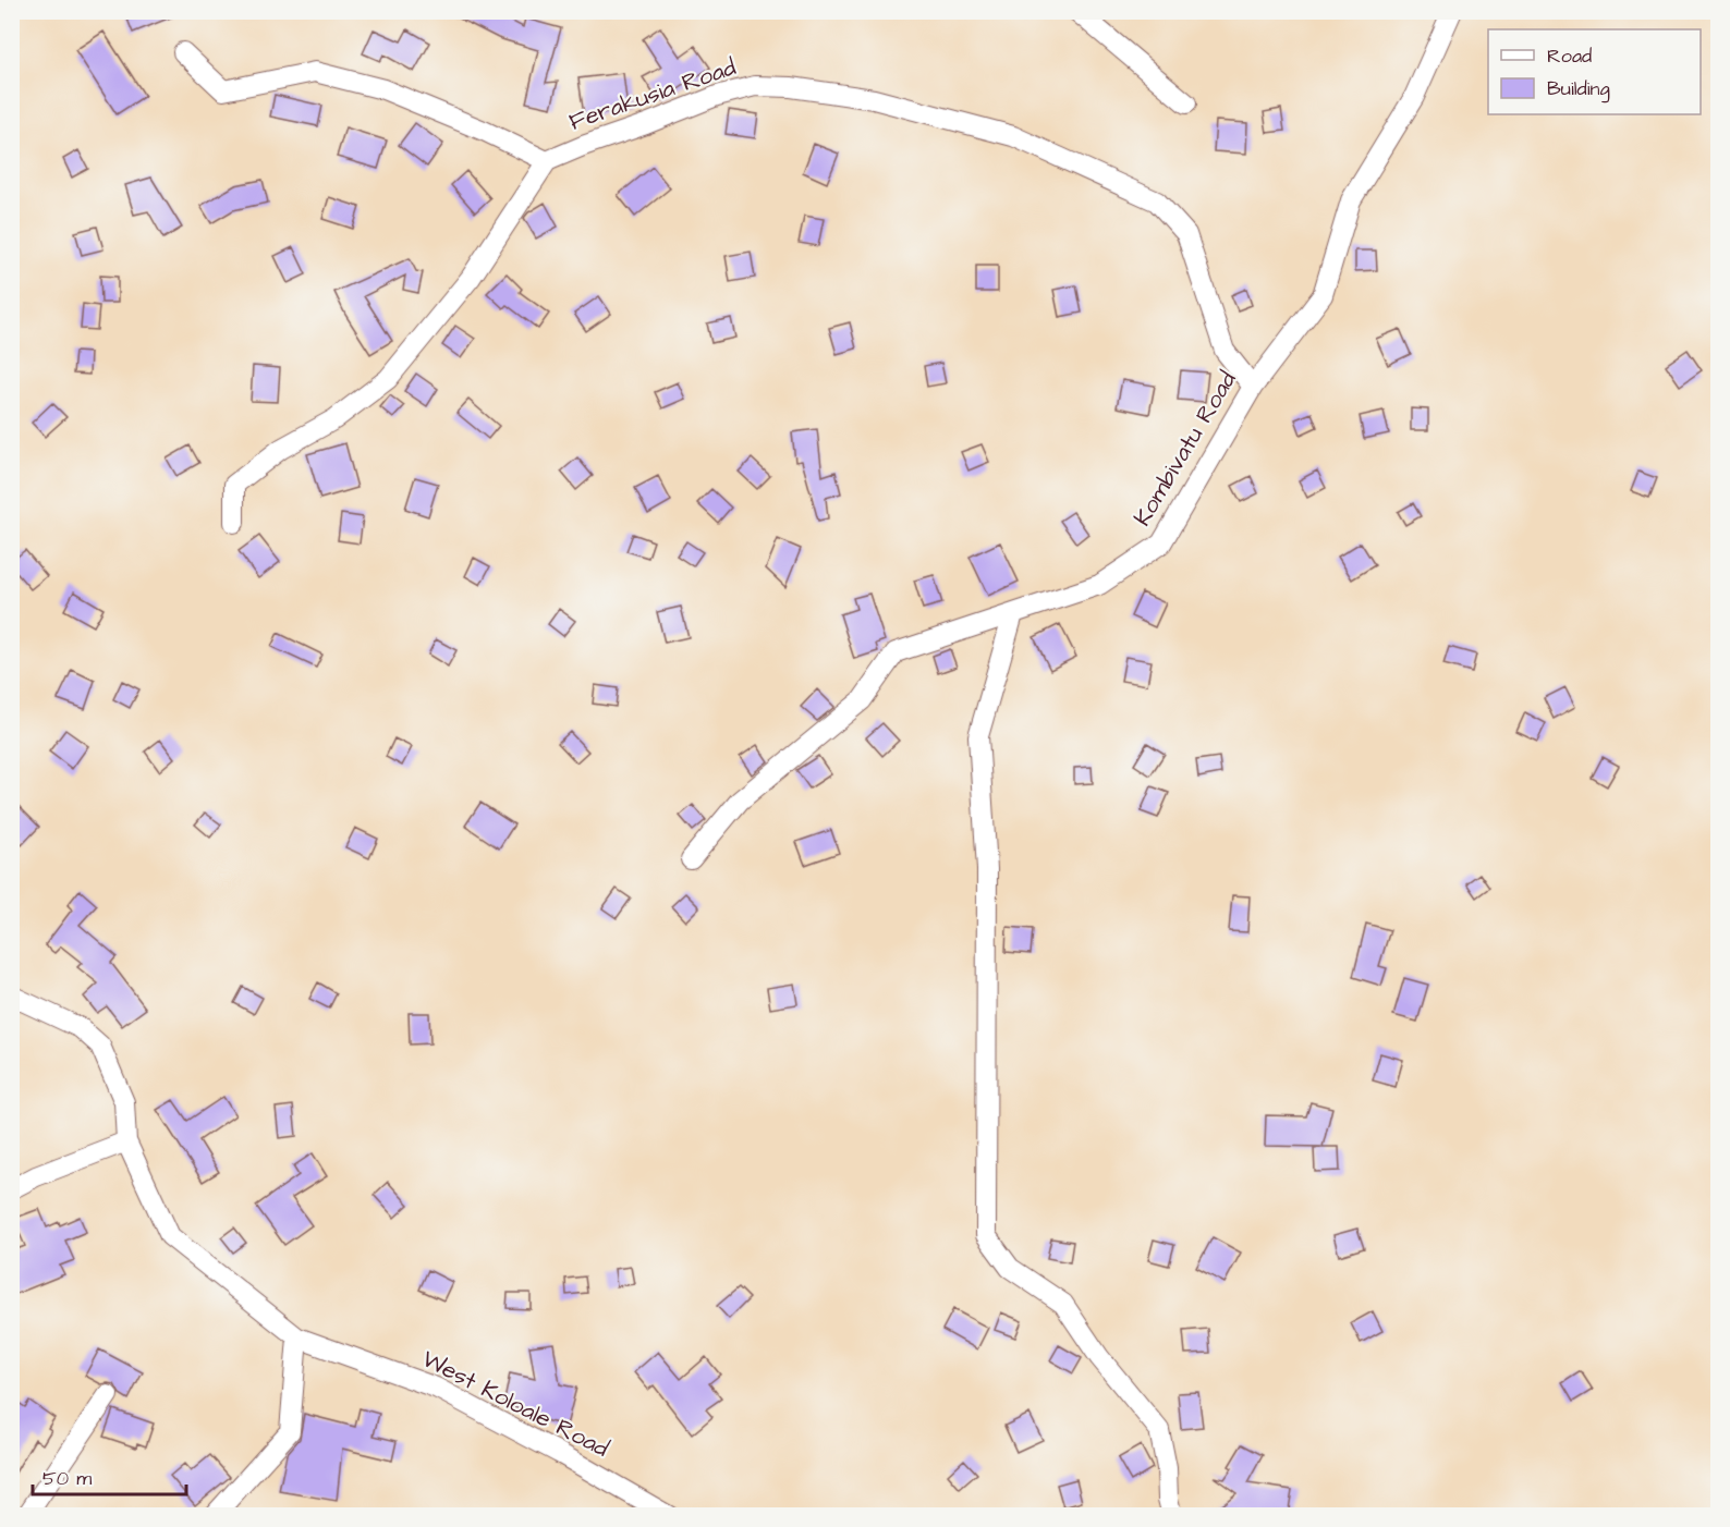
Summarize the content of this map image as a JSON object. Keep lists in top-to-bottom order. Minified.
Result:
{"streets":{"street":["Ferakusia Road","Kombivatu Road","West Koloale Road"]},"crossings":[["Ferakusia Road","Kombivatu Road"]],"legend":["Road","Building"],"scale_bar":"50 m"}
